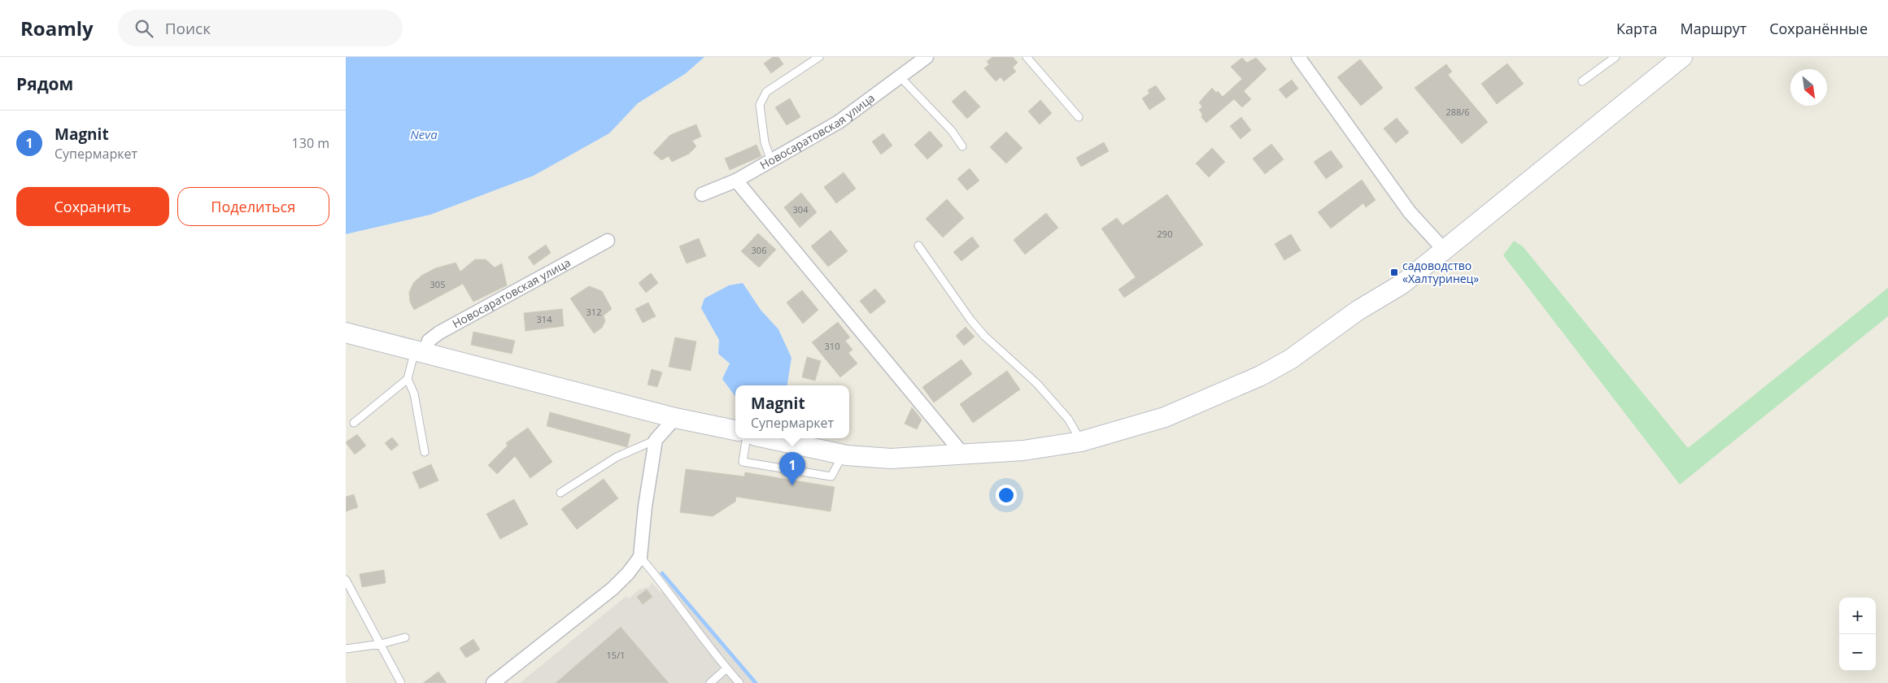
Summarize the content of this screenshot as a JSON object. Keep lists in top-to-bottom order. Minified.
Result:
{"streets":{"street":["Новосаратовская улица"]},"water":["Neva"],"places":{"transit":["садоводство «Халтуринец»"]},"house_numbers":["288/6","304","290","306","305","312","314","310","15/1"],"north":"bottom right","page":{"header":"Roamly","search":"Поиск","nav":["Карта","Маршрут","Сохранённые"],"heading":"Рядом","list":[{"mark":"1","name":"Magnit","note":"Супермаркет","value":"130 m"}],"buttons":["Сохранить","Поделиться"],"popup":["Magnit","Супермаркет"],"pins":"1","map_buttons":["+","−"]}}
